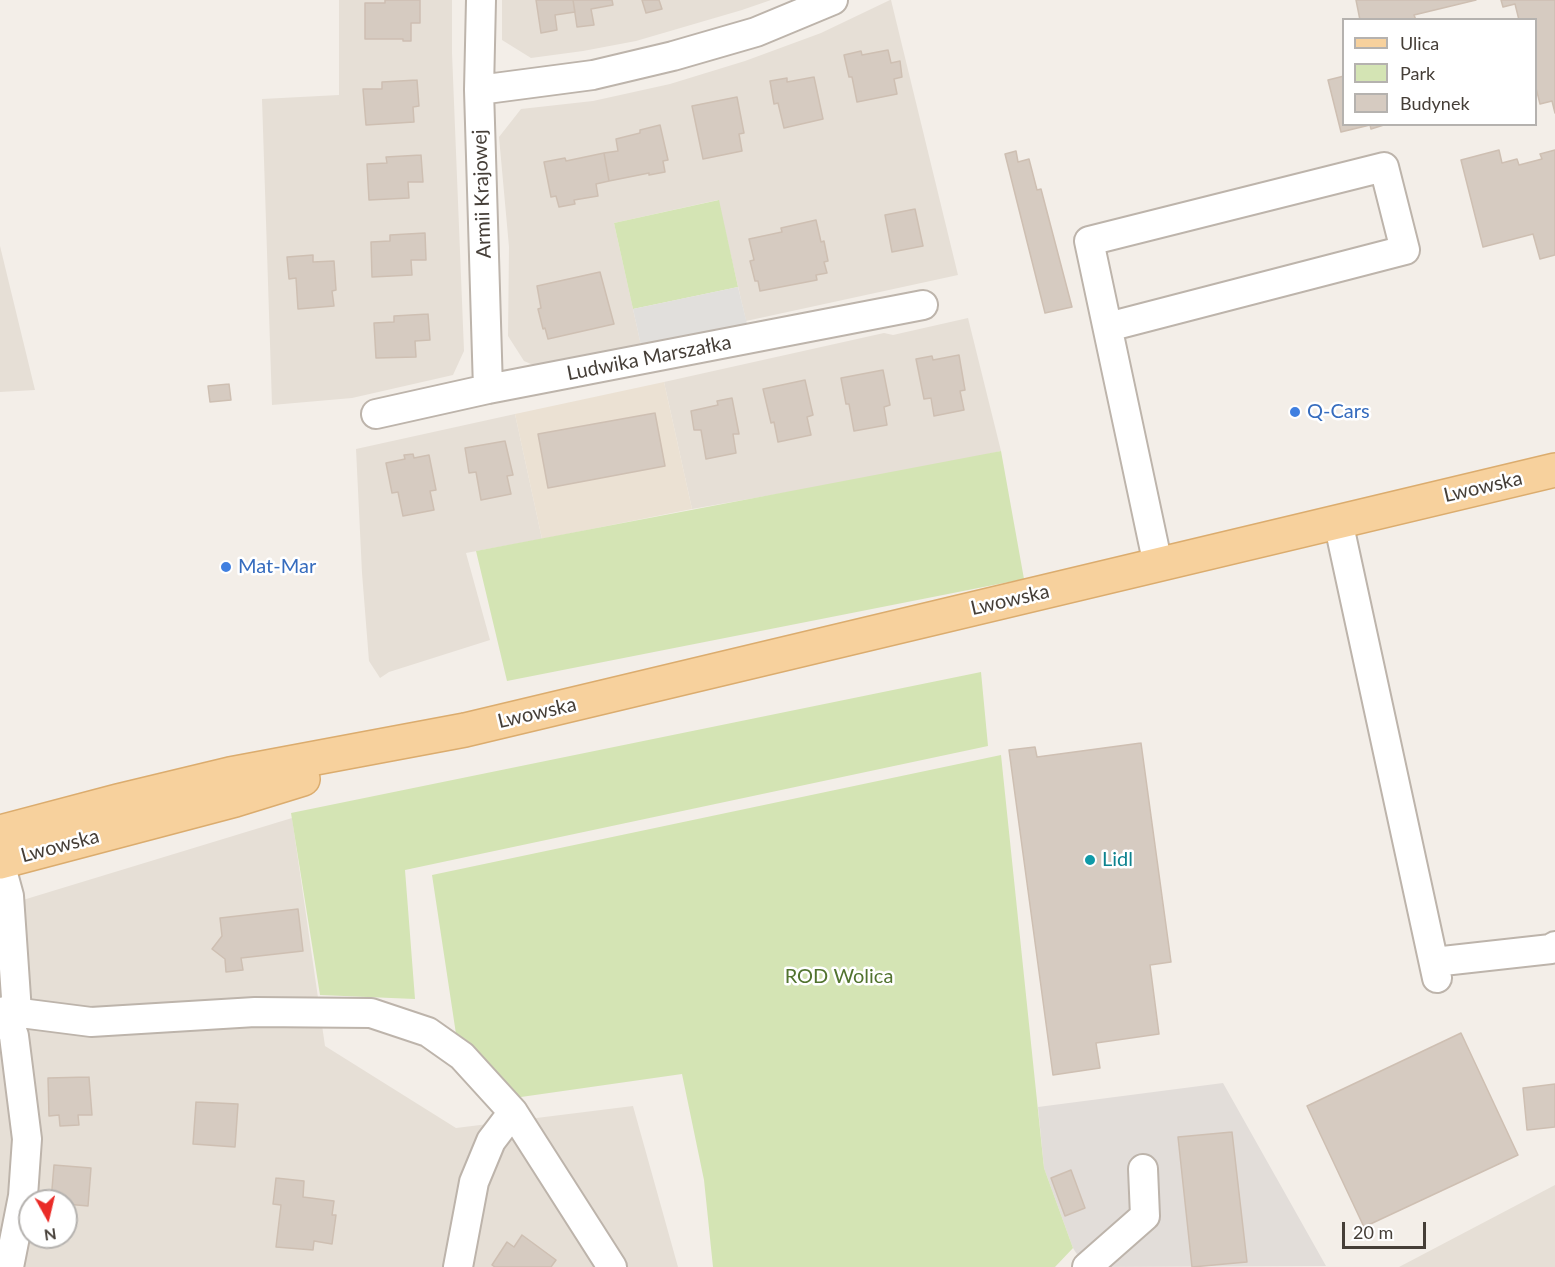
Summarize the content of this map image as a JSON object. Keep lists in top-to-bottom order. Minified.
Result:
{"streets":{"main road":["Lwowska"],"street":["Armii Krajowej","Ludwika Marszałka"]},"crossings":[["Armii Krajowej","Ludwika Marszałka"]],"parks":["ROD Wolica"],"places":["Q-Cars","Mat-Mar","Lidl"],"legend":["Ulica","Park","Budynek"],"scale_bar":"20 m","north":"bottom"}
